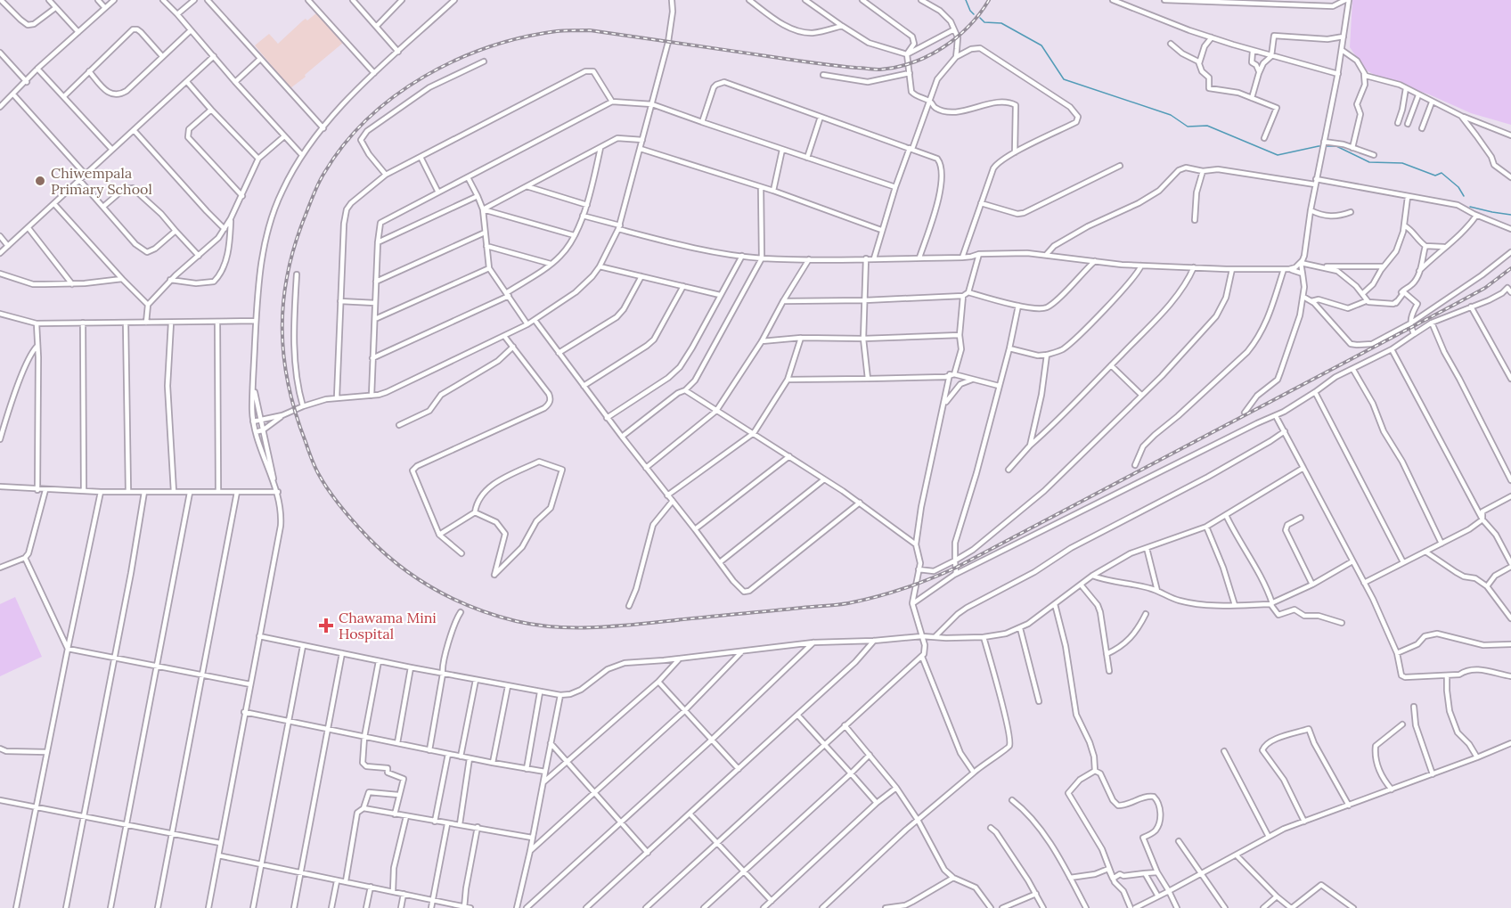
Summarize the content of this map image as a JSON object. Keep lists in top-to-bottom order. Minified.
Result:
{"places":{"other":["Chiwempala Primary School"],"health":["Chawama Mini Hospital"]}}
